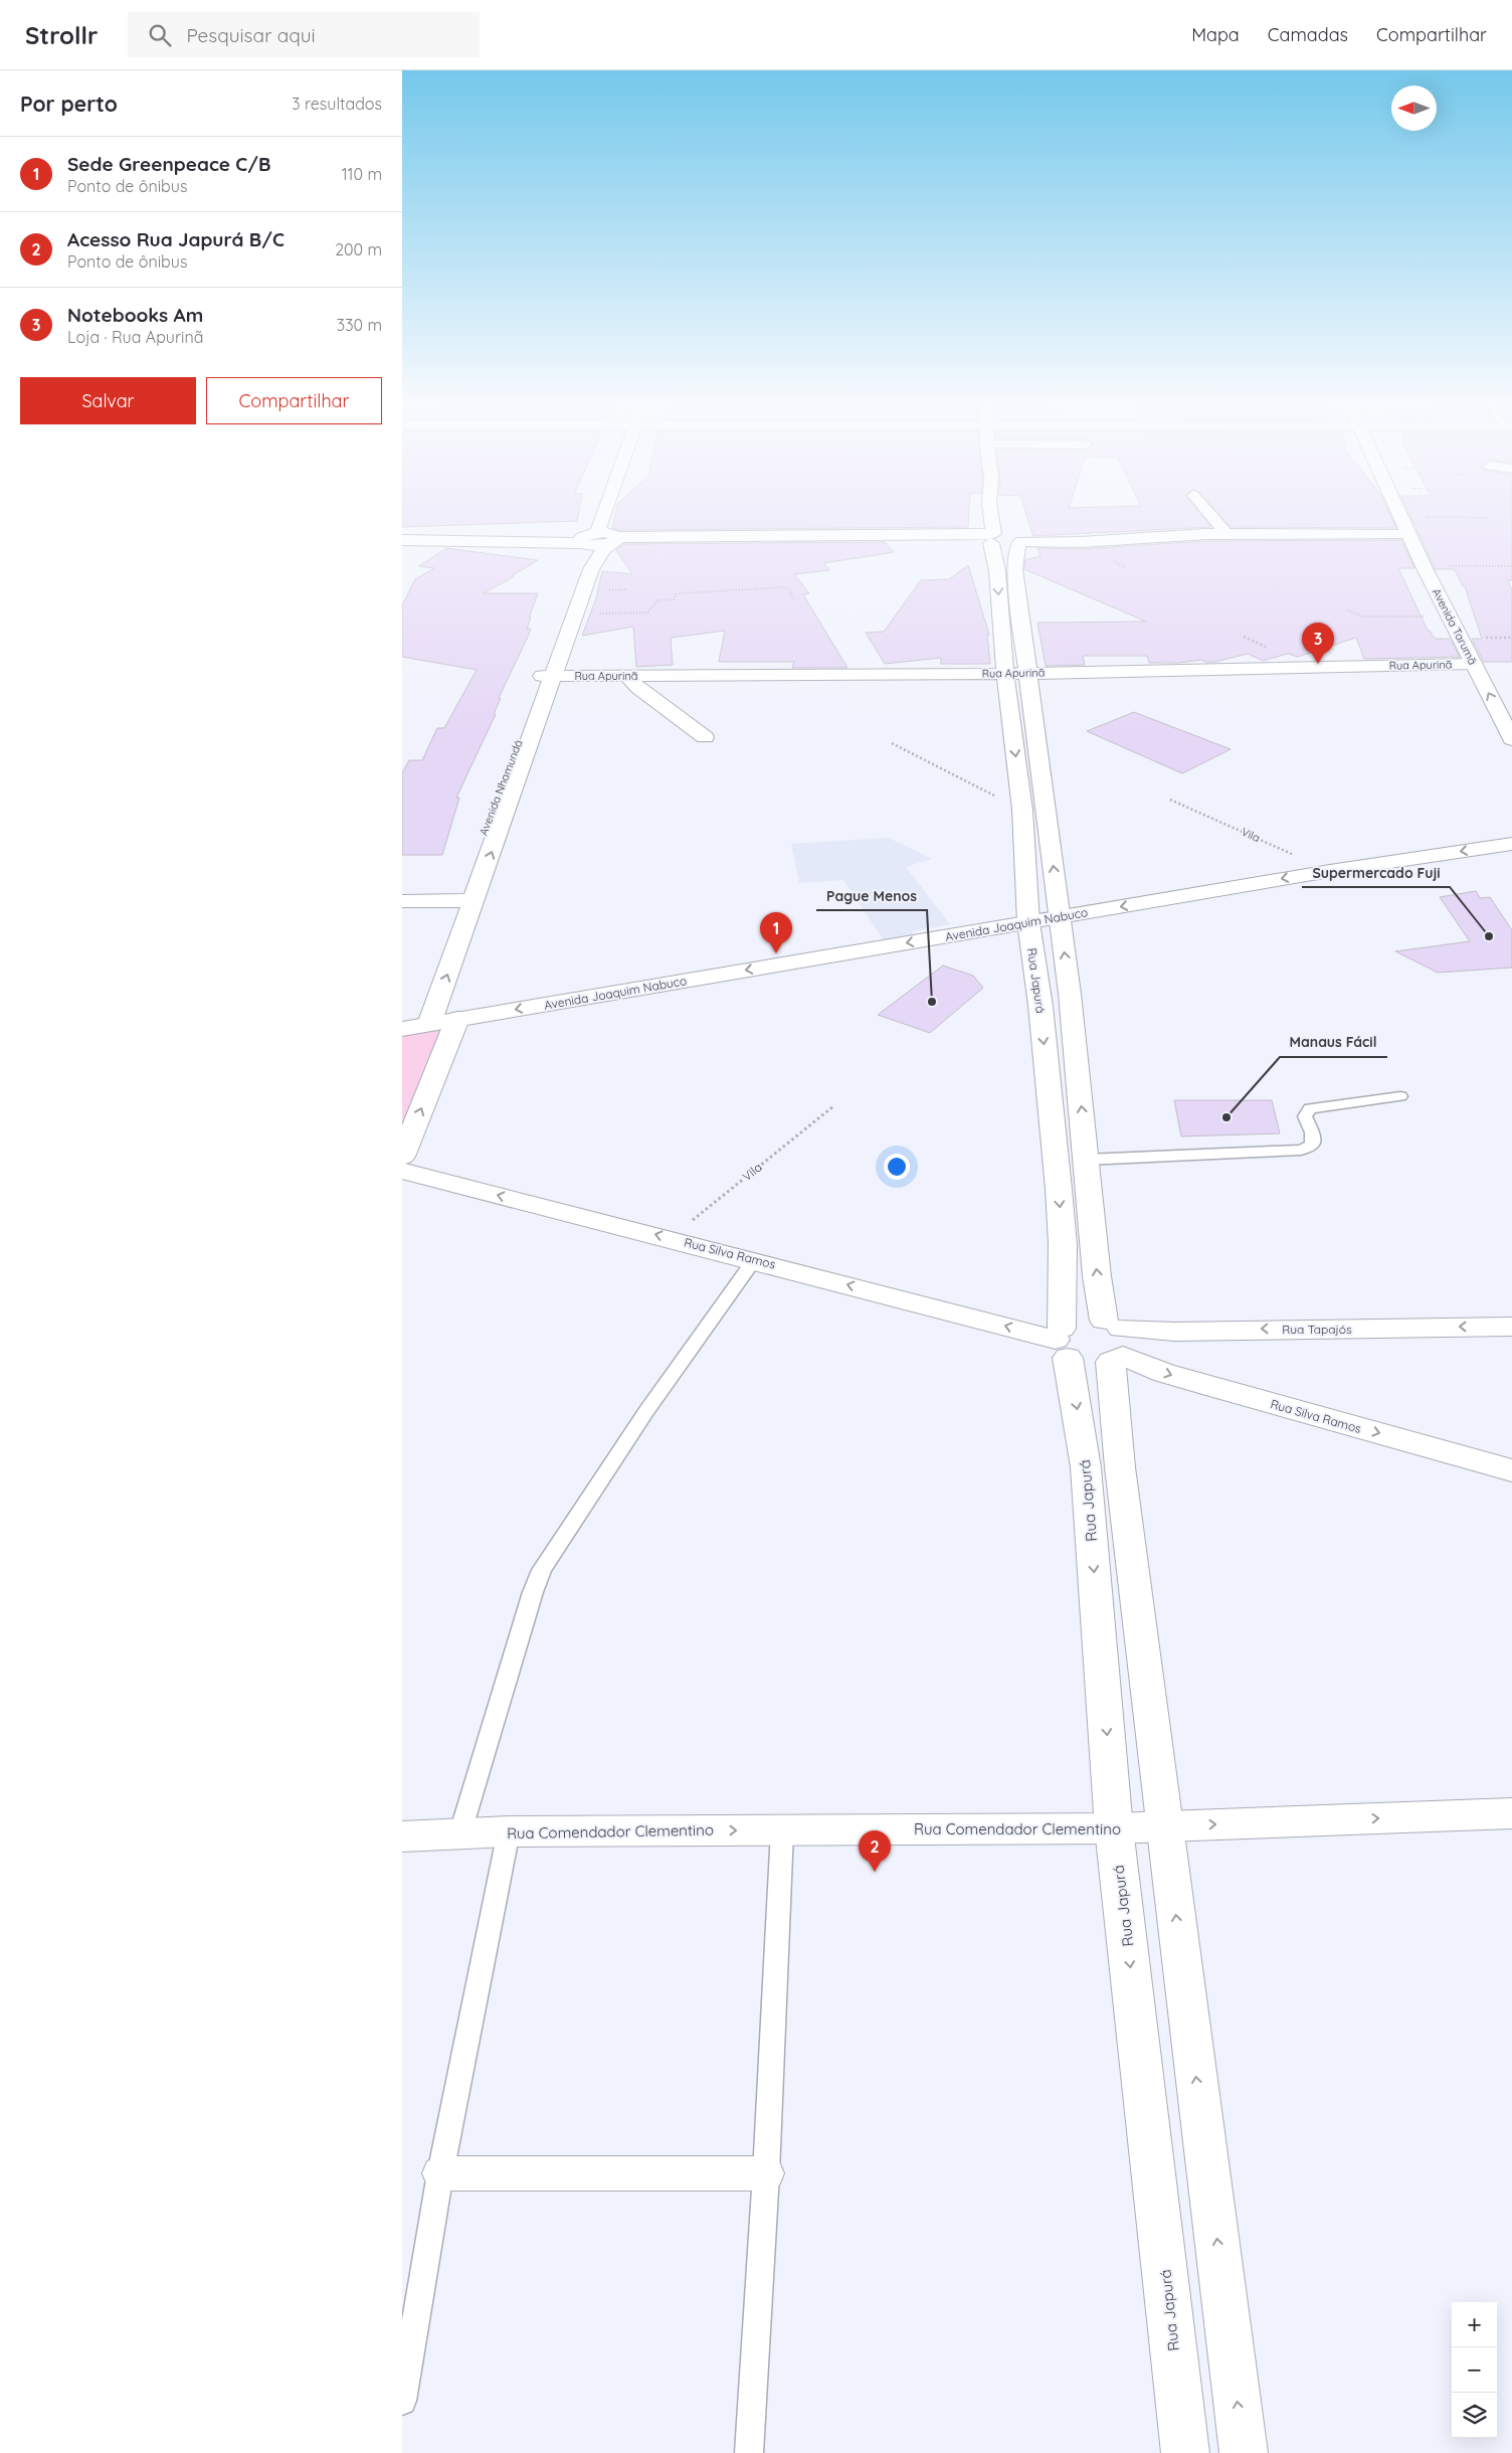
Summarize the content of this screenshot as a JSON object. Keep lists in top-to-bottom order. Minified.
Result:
{"streets":{"street":["Avenida Tarumã","Rua Apurinã","Avenida Nhamundá","Avenida Joaquim Nabuco","Rua Japurá","Rua Silva Ramos","Rua Tapajós","Rua Comendador Clementino"],"path":["Vila"]},"crossings":[["Avenida Tarumã","Rua Apurinã"],["Rua Apurinã","Avenida Nhamundá"],["Rua Apurinã","Rua Japurá"],["Avenida Nhamundá","Avenida Joaquim Nabuco"],["Vila","Avenida Joaquim Nabuco"],["Vila","Rua Silva Ramos"],["Avenida Joaquim Nabuco","Rua Japurá"],["Rua Japurá","Rua Silva Ramos"],["Rua Japurá","Rua Tapajós"],["Rua Japurá","Rua Comendador Clementino"],["Rua Silva Ramos","Rua Tapajós"]],"one_way":["Avenida Joaquim Nabuco","Rua Tapajós","Rua Comendador Clementino"],"places":["Supermercado Fuji","Pague Menos","Manaus Fácil"],"north":"left","page":{"header":"Strollr","search":"Pesquisar aqui","nav":["Mapa","Camadas","Compartilhar"],"heading":["Por perto","3 resultados"],"list":[{"mark":"1","name":"Sede Greenpeace C/B","note":"Ponto de ônibus","value":"110 m"},{"mark":"2","name":"Acesso Rua Japurá B/C","note":"Ponto de ônibus","value":"200 m"},{"mark":"3","name":"Notebooks Am","note":"Loja · Rua Apurinã","value":"330 m"}],"buttons":["Salvar","Compartilhar"],"pins":["3","1","2"],"map_buttons":["+","−"]}}
